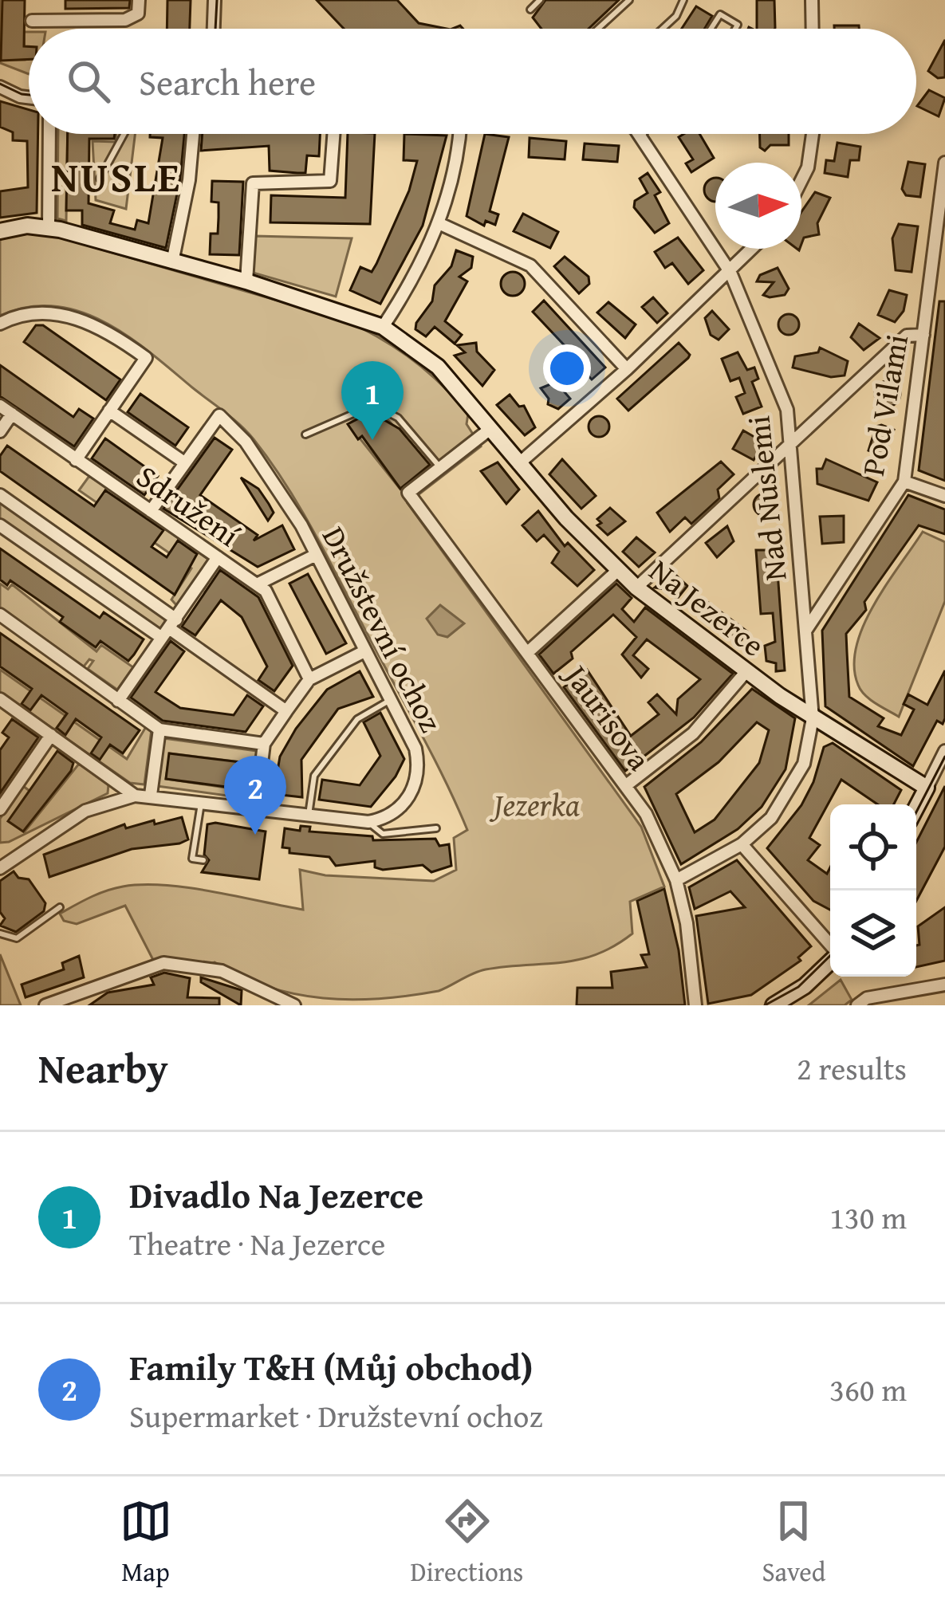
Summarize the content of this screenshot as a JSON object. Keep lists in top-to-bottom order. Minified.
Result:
{"streets":{"street":["Pod Vilami","Nad Nuslemi","Sdružení","Na Jezerce","Družstevní ochoz","Jaurisova"]},"crossings":[["Pod Vilami","Nad Nuslemi"],["Nad Nuslemi","Na Jezerce"],["Nad Nuslemi","Jaurisova"]],"districts":["NUSLE"],"parks":["Jezerka"],"north":"right","page":{"search":"Search here","pins":["1","2"],"heading":["Nearby","2 results"],"list":[{"mark":"1","name":"Divadlo Na Jezerce","note":"Theatre · Na Jezerce","value":"130 m"},{"mark":"2","name":"Family T&H (Můj obchod)","note":"Supermarket · Družstevní ochoz","value":"360 m"}],"nav":["Map","Directions","Saved"]}}
